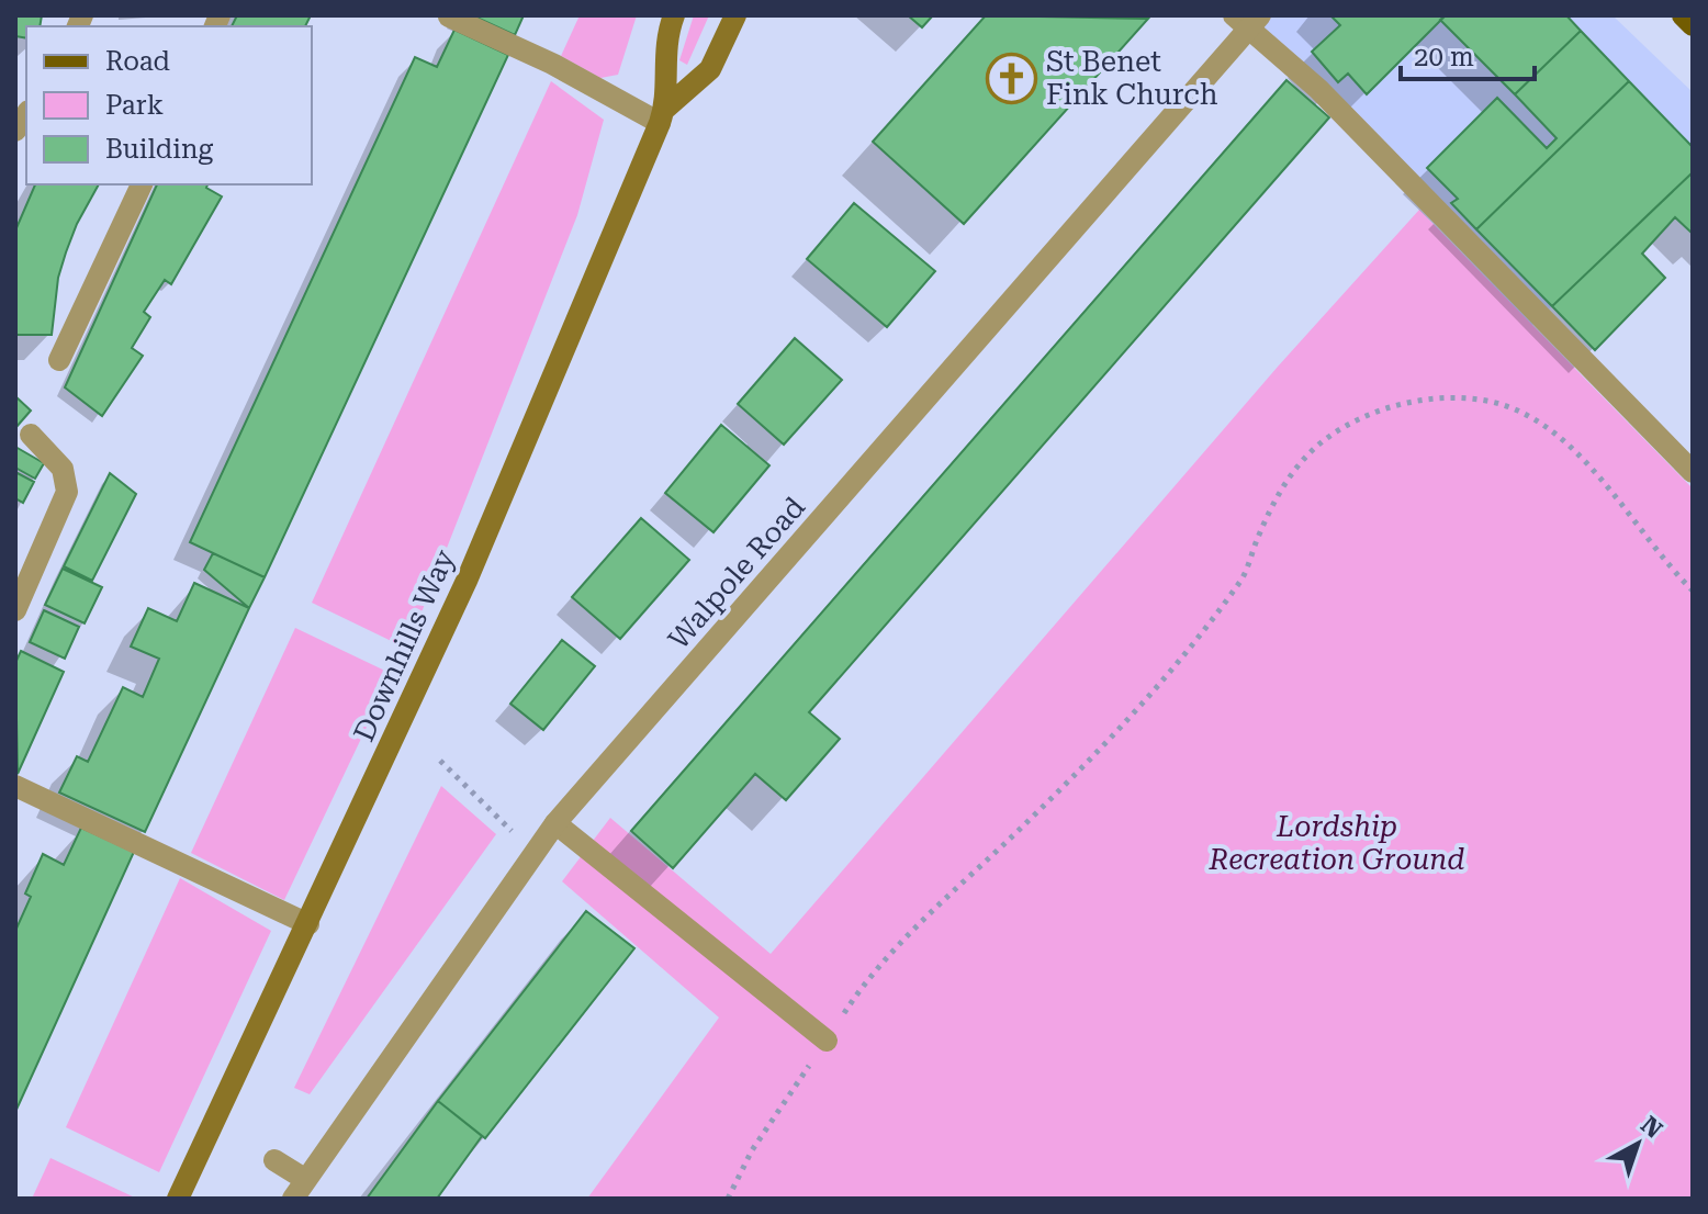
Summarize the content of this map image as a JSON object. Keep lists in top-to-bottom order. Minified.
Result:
{"streets":{"main road":["Downhills Way"],"street":["Walpole Road"]},"parks":["Lordship Recreation Ground"],"places":{"church":["St Benet Fink Church"]},"legend":["Road","Park","Building"],"scale_bar":"20 m","north":"top right"}
